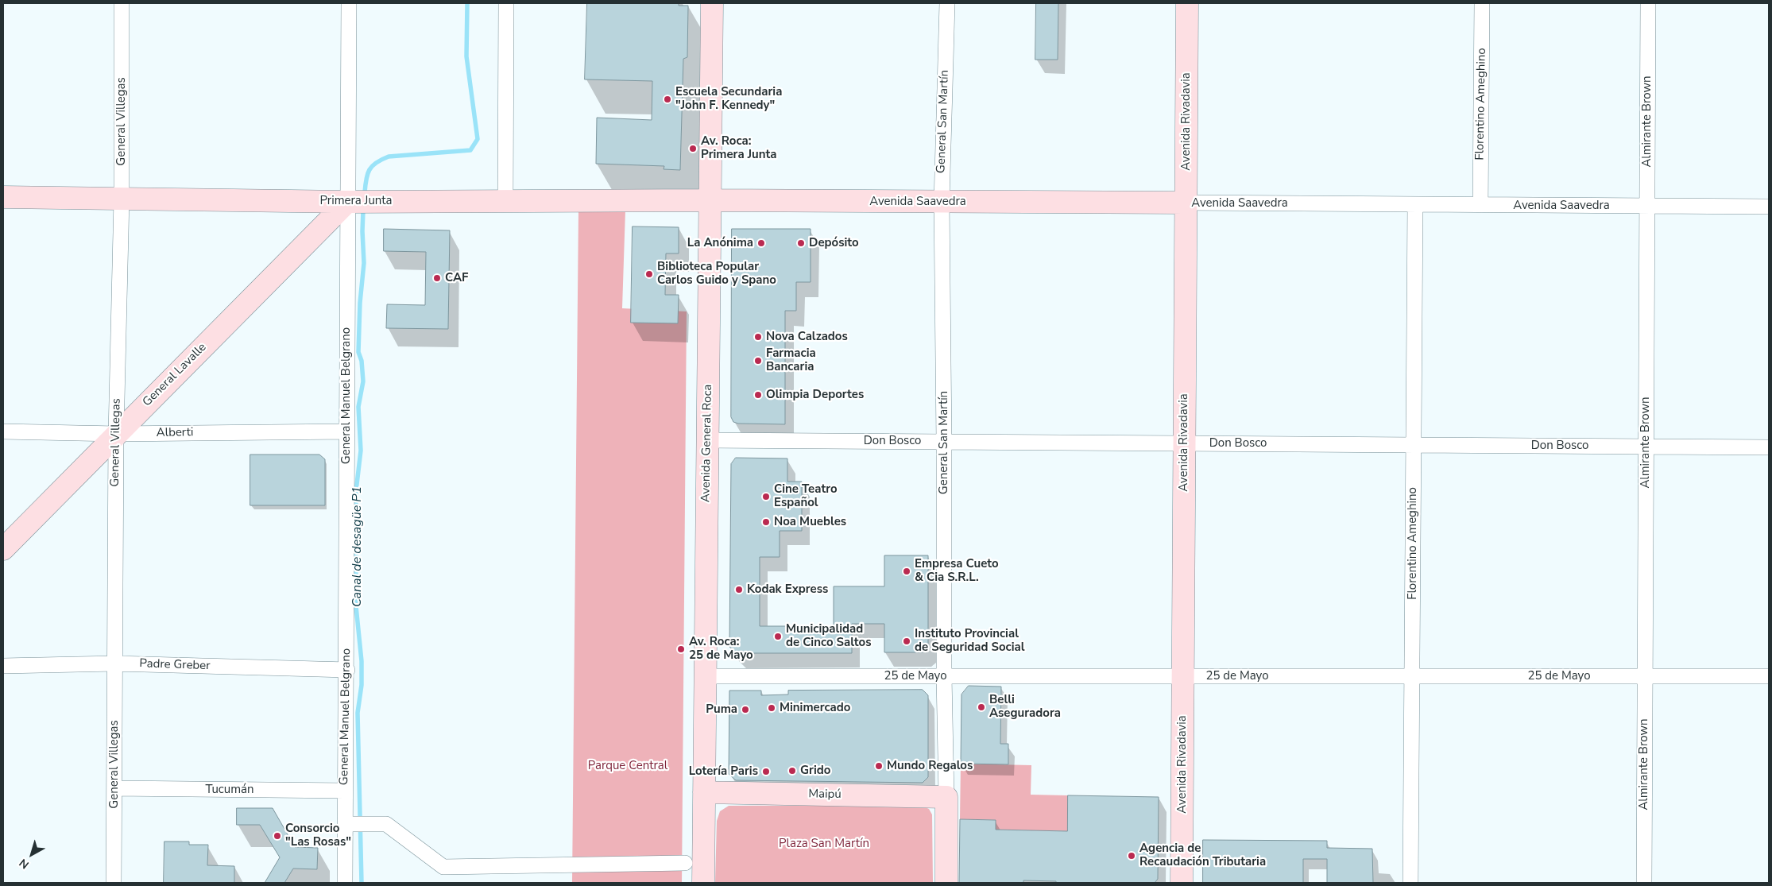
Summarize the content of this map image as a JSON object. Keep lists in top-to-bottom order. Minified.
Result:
{"streets":{"street":["Florentino Ameghino","General Villegas","General San Martín","Avenida Rivadavia","Almirante Brown","Primera Junta","Avenida Saavedra","General Lavalle","General Manuel Belgrano","Alberti","Don Bosco","Avenida General Roca","Padre Greber","25 de Mayo","Tucumán","Maipú"]},"crossings":[["Florentino Ameghino","Avenida Saavedra"],["Florentino Ameghino","Don Bosco"],["Florentino Ameghino","25 de Mayo"],["General Villegas","Primera Junta"],["General Villegas","General Lavalle"],["General Villegas","Alberti"],["General Villegas","Padre Greber"],["General Villegas","Tucumán"],["General San Martín","Avenida Saavedra"],["General San Martín","Don Bosco"],["General San Martín","25 de Mayo"],["General San Martín","Maipú"],["Avenida Rivadavia","Avenida Saavedra"],["Avenida Rivadavia","Don Bosco"],["Avenida Rivadavia","25 de Mayo"],["Almirante Brown","Avenida Saavedra"],["Almirante Brown","Don Bosco"],["Almirante Brown","25 de Mayo"],["Primera Junta","Avenida Saavedra"],["Primera Junta","General Lavalle"],["Primera Junta","General Manuel Belgrano"],["Primera Junta","Avenida General Roca"],["Avenida Saavedra","Avenida General Roca"],["General Lavalle","General Manuel Belgrano"],["General Lavalle","Alberti"],["General Manuel Belgrano","Alberti"],["General Manuel Belgrano","Padre Greber"],["General Manuel Belgrano","Tucumán"],["Don Bosco","Avenida General Roca"],["Avenida General Roca","25 de Mayo"],["Avenida General Roca","Maipú"]],"water":["Canal de desagüe P1"],"parks":["Parque Central","Plaza San Martín"],"places":["Escuela Secundaria \"John F. Kennedy\"","Av. Roca: Primera Junta","La Anónima","Depósito","Biblioteca Popular Carlos Guido y Spano","CAF","Nova Calzados","Farmacia Bancaria","Olimpia Deportes","Cine Teatro Español","Noa Muebles","Empresa Cueto & Cia S.R.L.","Kodak Express","Municipalidad de Cinco Saltos","Instituto Provincial de Seguridad Social","Av. Roca: 25 de Mayo","Belli Aseguradora","Minimercado","Puma","Mundo Regalos","Grido","Lotería Paris","Consorcio \"Las Rosas\"","Agencia de Recaudación Tributaria"],"north":"bottom left"}
